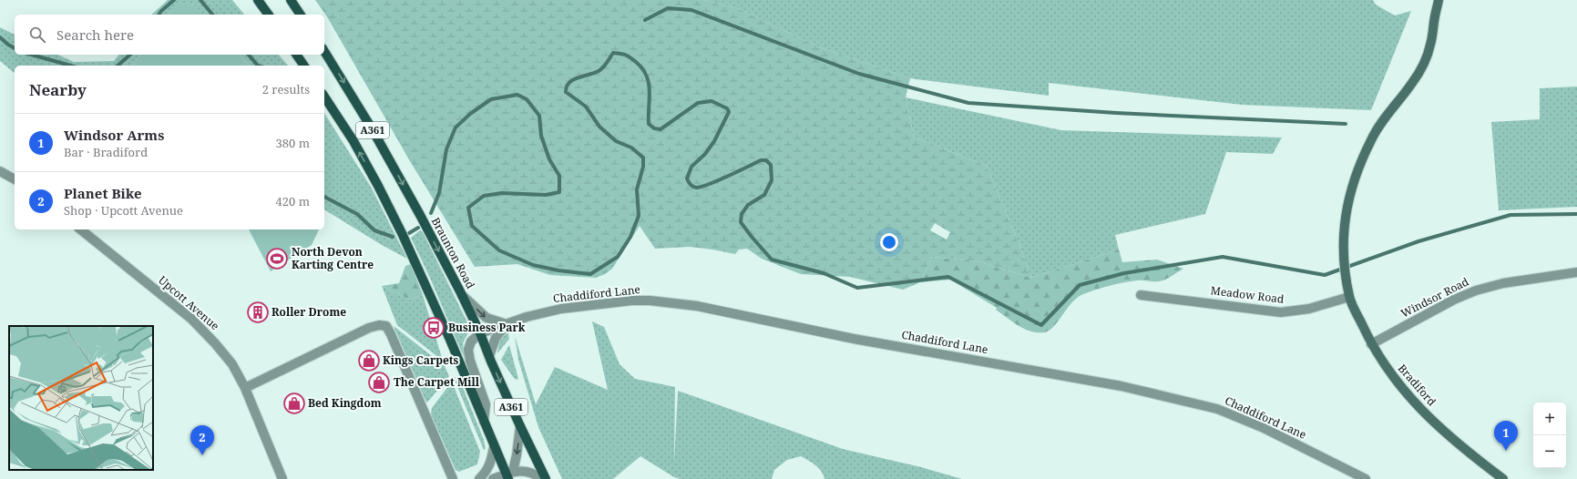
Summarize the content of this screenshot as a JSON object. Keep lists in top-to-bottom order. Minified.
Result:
{"streets":{"main road":["A361","Braunton Road"],"street":["Chaddiford Lane","Meadow Road","Windsor Road","Upcott Avenue","Bradiford"]},"crossings":[["Braunton Road","Chaddiford Lane"],["Meadow Road","Bradiford"],["Windsor Road","Bradiford"]],"places":{"sports":["North Devon Karting Centre"],"building":["Roller Drome"],"bus stop":["Business Park"],"shop":["Kings Carpets","The Carpet Mill","Bed Kingdom"]},"page":{"search":"Search here","heading":["Nearby","2 results"],"list":[{"mark":"1","name":"Windsor Arms","note":"Bar · Bradiford","value":"380 m"},{"mark":"2","name":"Planet Bike","note":"Shop · Upcott Avenue","value":"420 m"}],"map_buttons":["+","−"],"pins":["1","2"]}}
